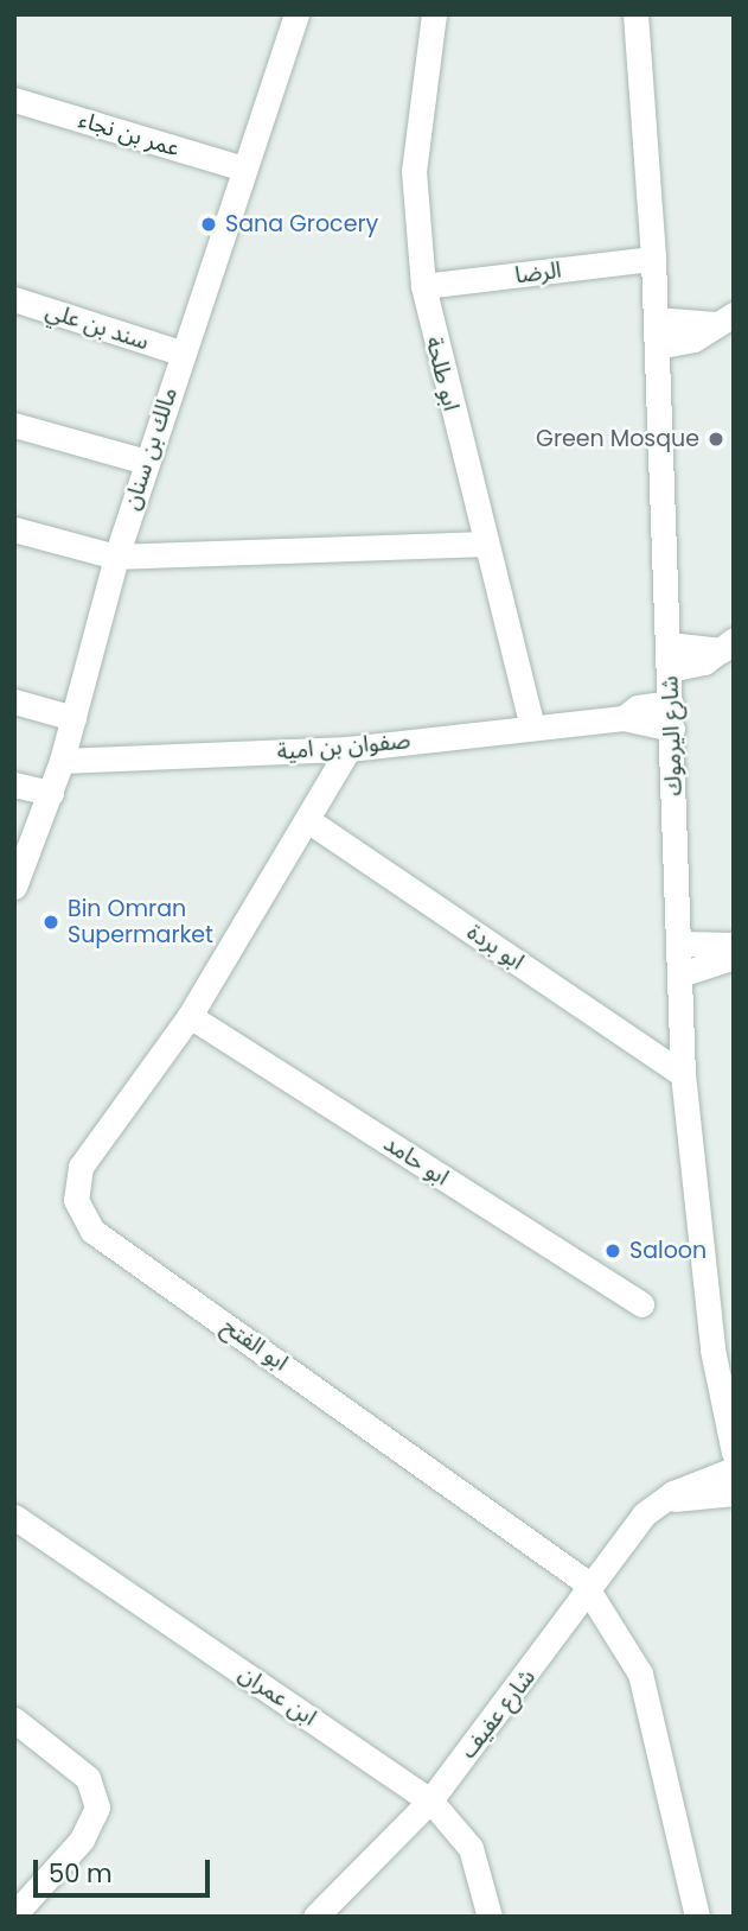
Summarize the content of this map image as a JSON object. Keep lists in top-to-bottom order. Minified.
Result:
{"streets":{"street":["عمر بن نجاء","الرضا","سند بن علي","ابو طلحة","مالك بن سنان","شارع اليرموك","صفوان بن امية","ابو بردة","ابو حامد","ابو الفتح","ابن عمران","شارع عفيف"]},"crossings":[["عمر بن نجاء","مالك بن سنان"],["الرضا","ابو طلحة"],["الرضا","شارع اليرموك"],["سند بن علي","مالك بن سنان"],["ابو طلحة","صفوان بن امية"],["مالك بن سنان","صفوان بن امية"],["شارع اليرموك","صفوان بن امية"],["شارع اليرموك","ابو بردة"],["صفوان بن امية","ابو الفتح"],["ابو بردة","ابو الفتح"],["ابو حامد","ابو الفتح"],["ابو الفتح","شارع عفيف"],["ابن عمران","شارع عفيف"]],"places":["Sana Grocery","Green Mosque","Bin Omran Supermarket","Saloon"],"scale_bar":"50 m"}
